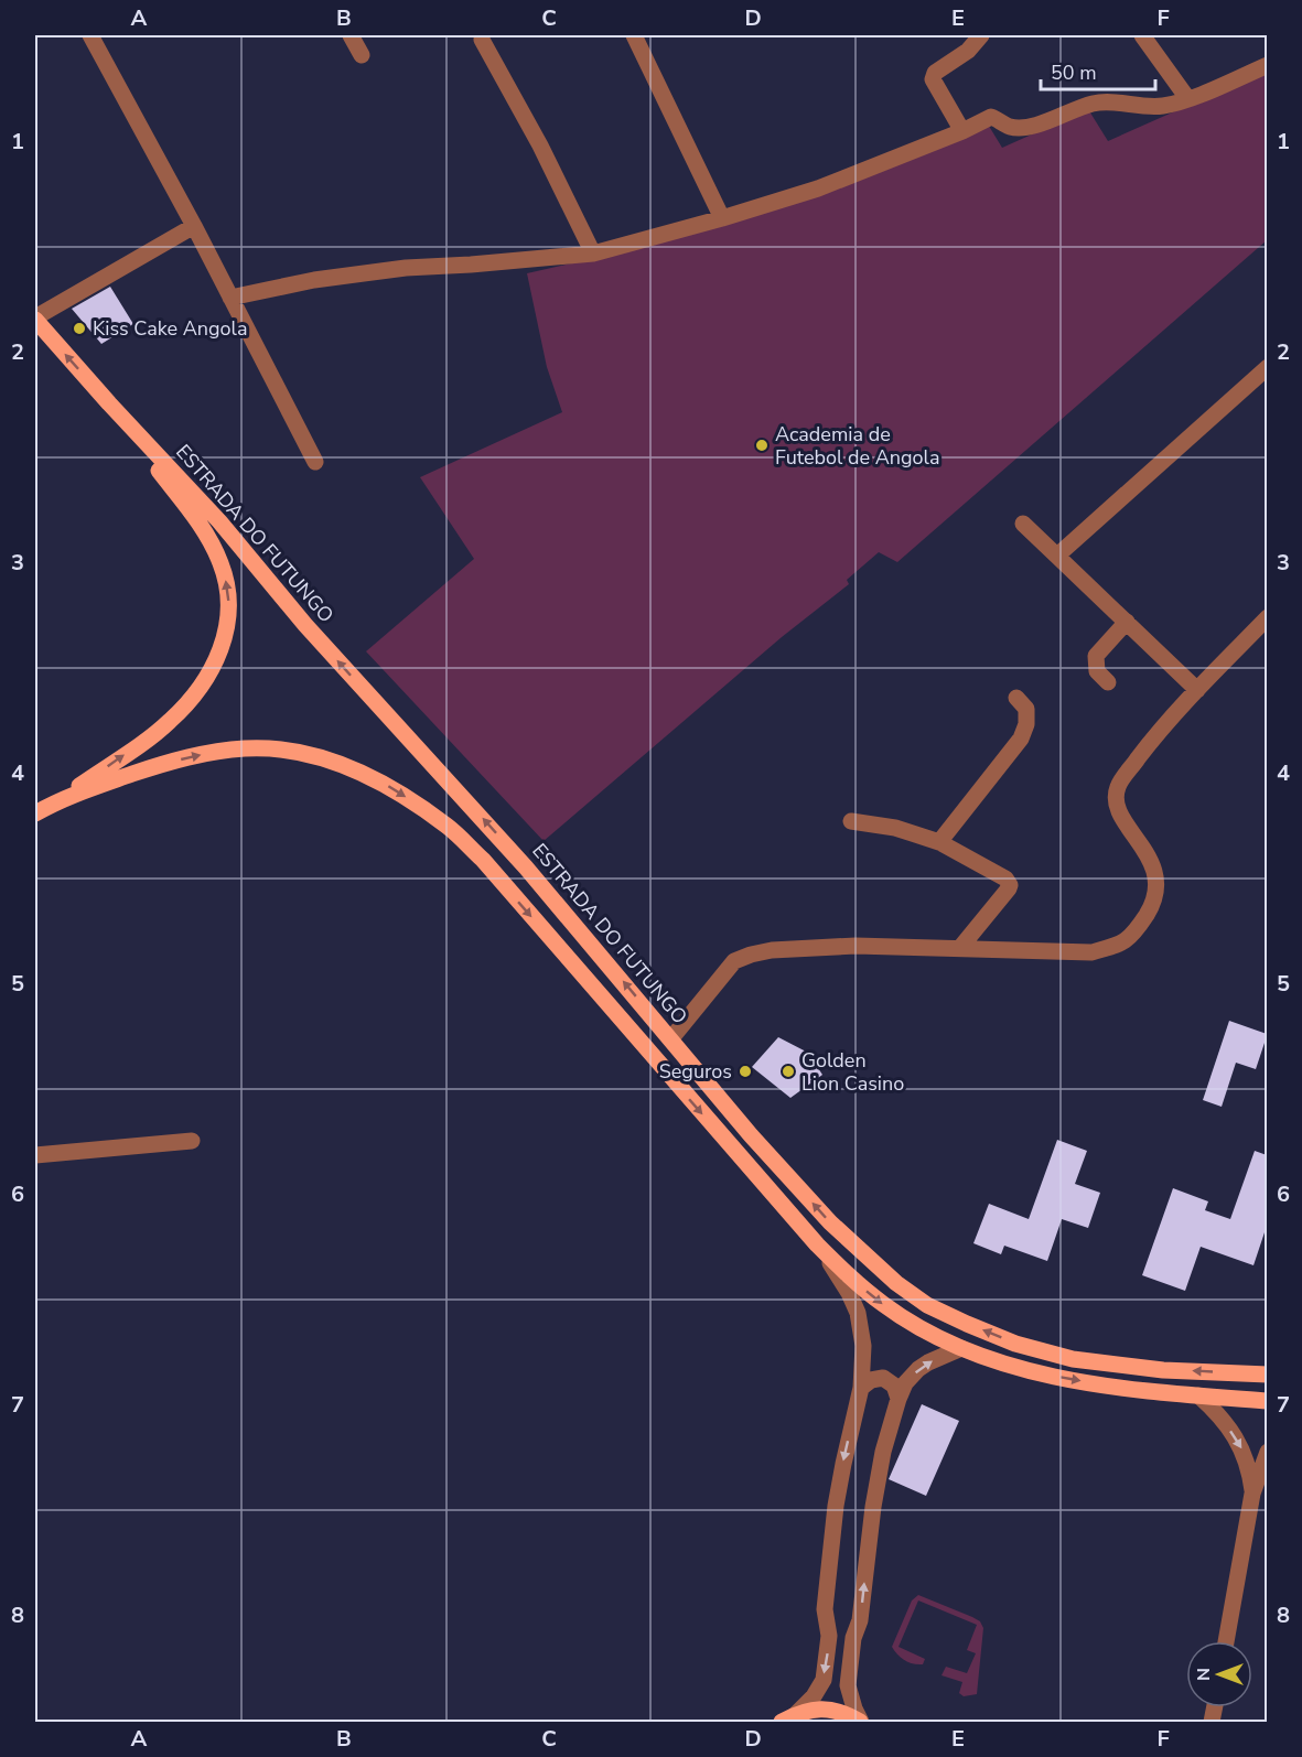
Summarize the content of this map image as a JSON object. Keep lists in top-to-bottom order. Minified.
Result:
{"streets":{"main road":["ESTRADA DO FUTUNGO"]},"one_way":["ESTRADA DO FUTUNGO"],"places":["Kiss Cake Angola","Academia de Futebol de Angola","Seguros","Golden Lion Casino"],"scale_bar":"50 m","north":"left","grid":{"columns":["A","B","C","D","E","F"],"rows":["1","2","3","4","5","6","7","8"]}}
